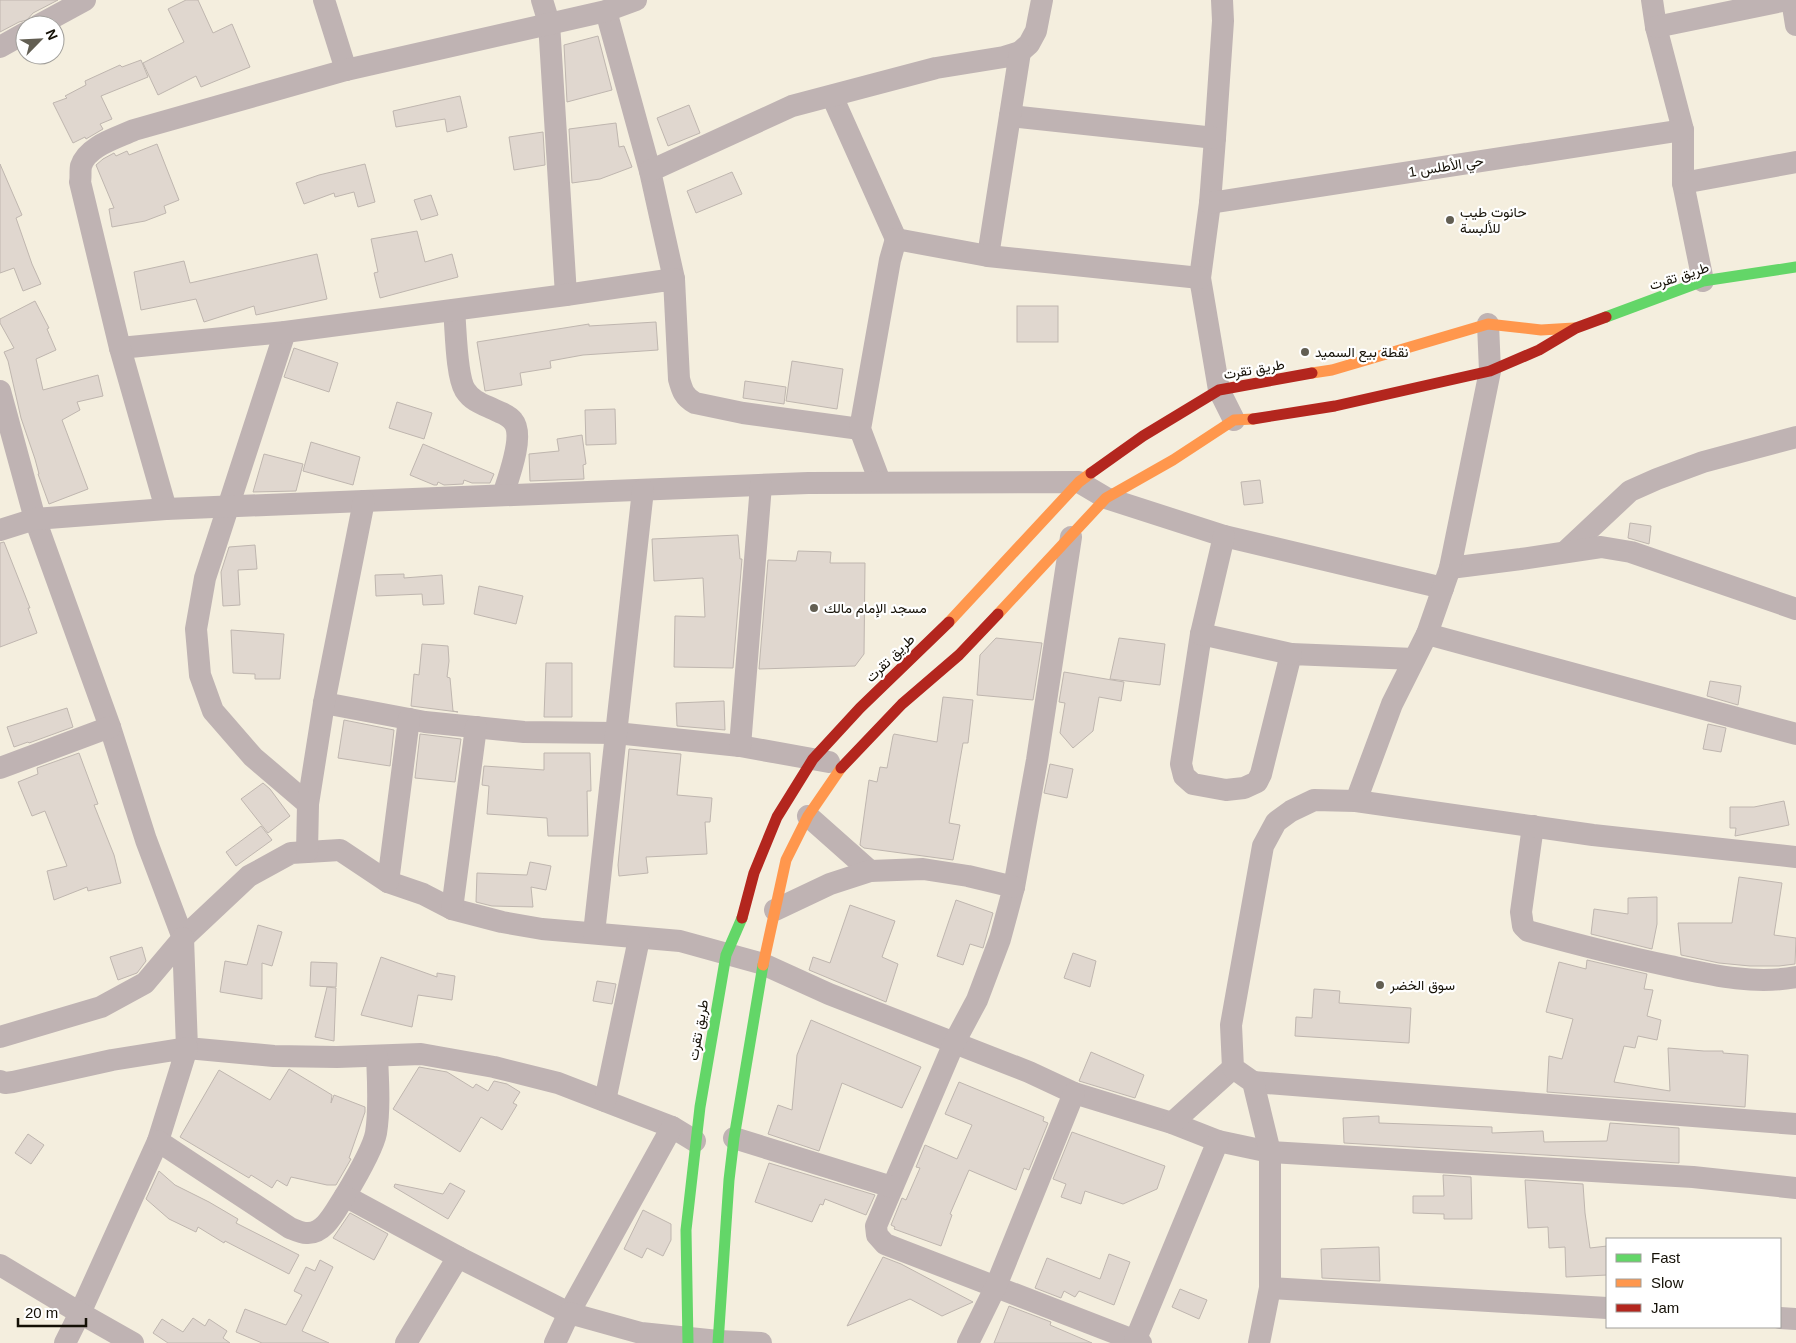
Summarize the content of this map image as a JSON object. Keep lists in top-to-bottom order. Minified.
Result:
{"streets":{"main road":["طريق تقرت"],"street":["حي الأطلس 1"]},"places":["حانوت طيب للألبسة","نقطة بيع السميد","مسجد الإمام مالك","سوق الخضر"],"legend":["Fast","Slow","Jam"],"scale_bar":"20 m","north":"top right"}
